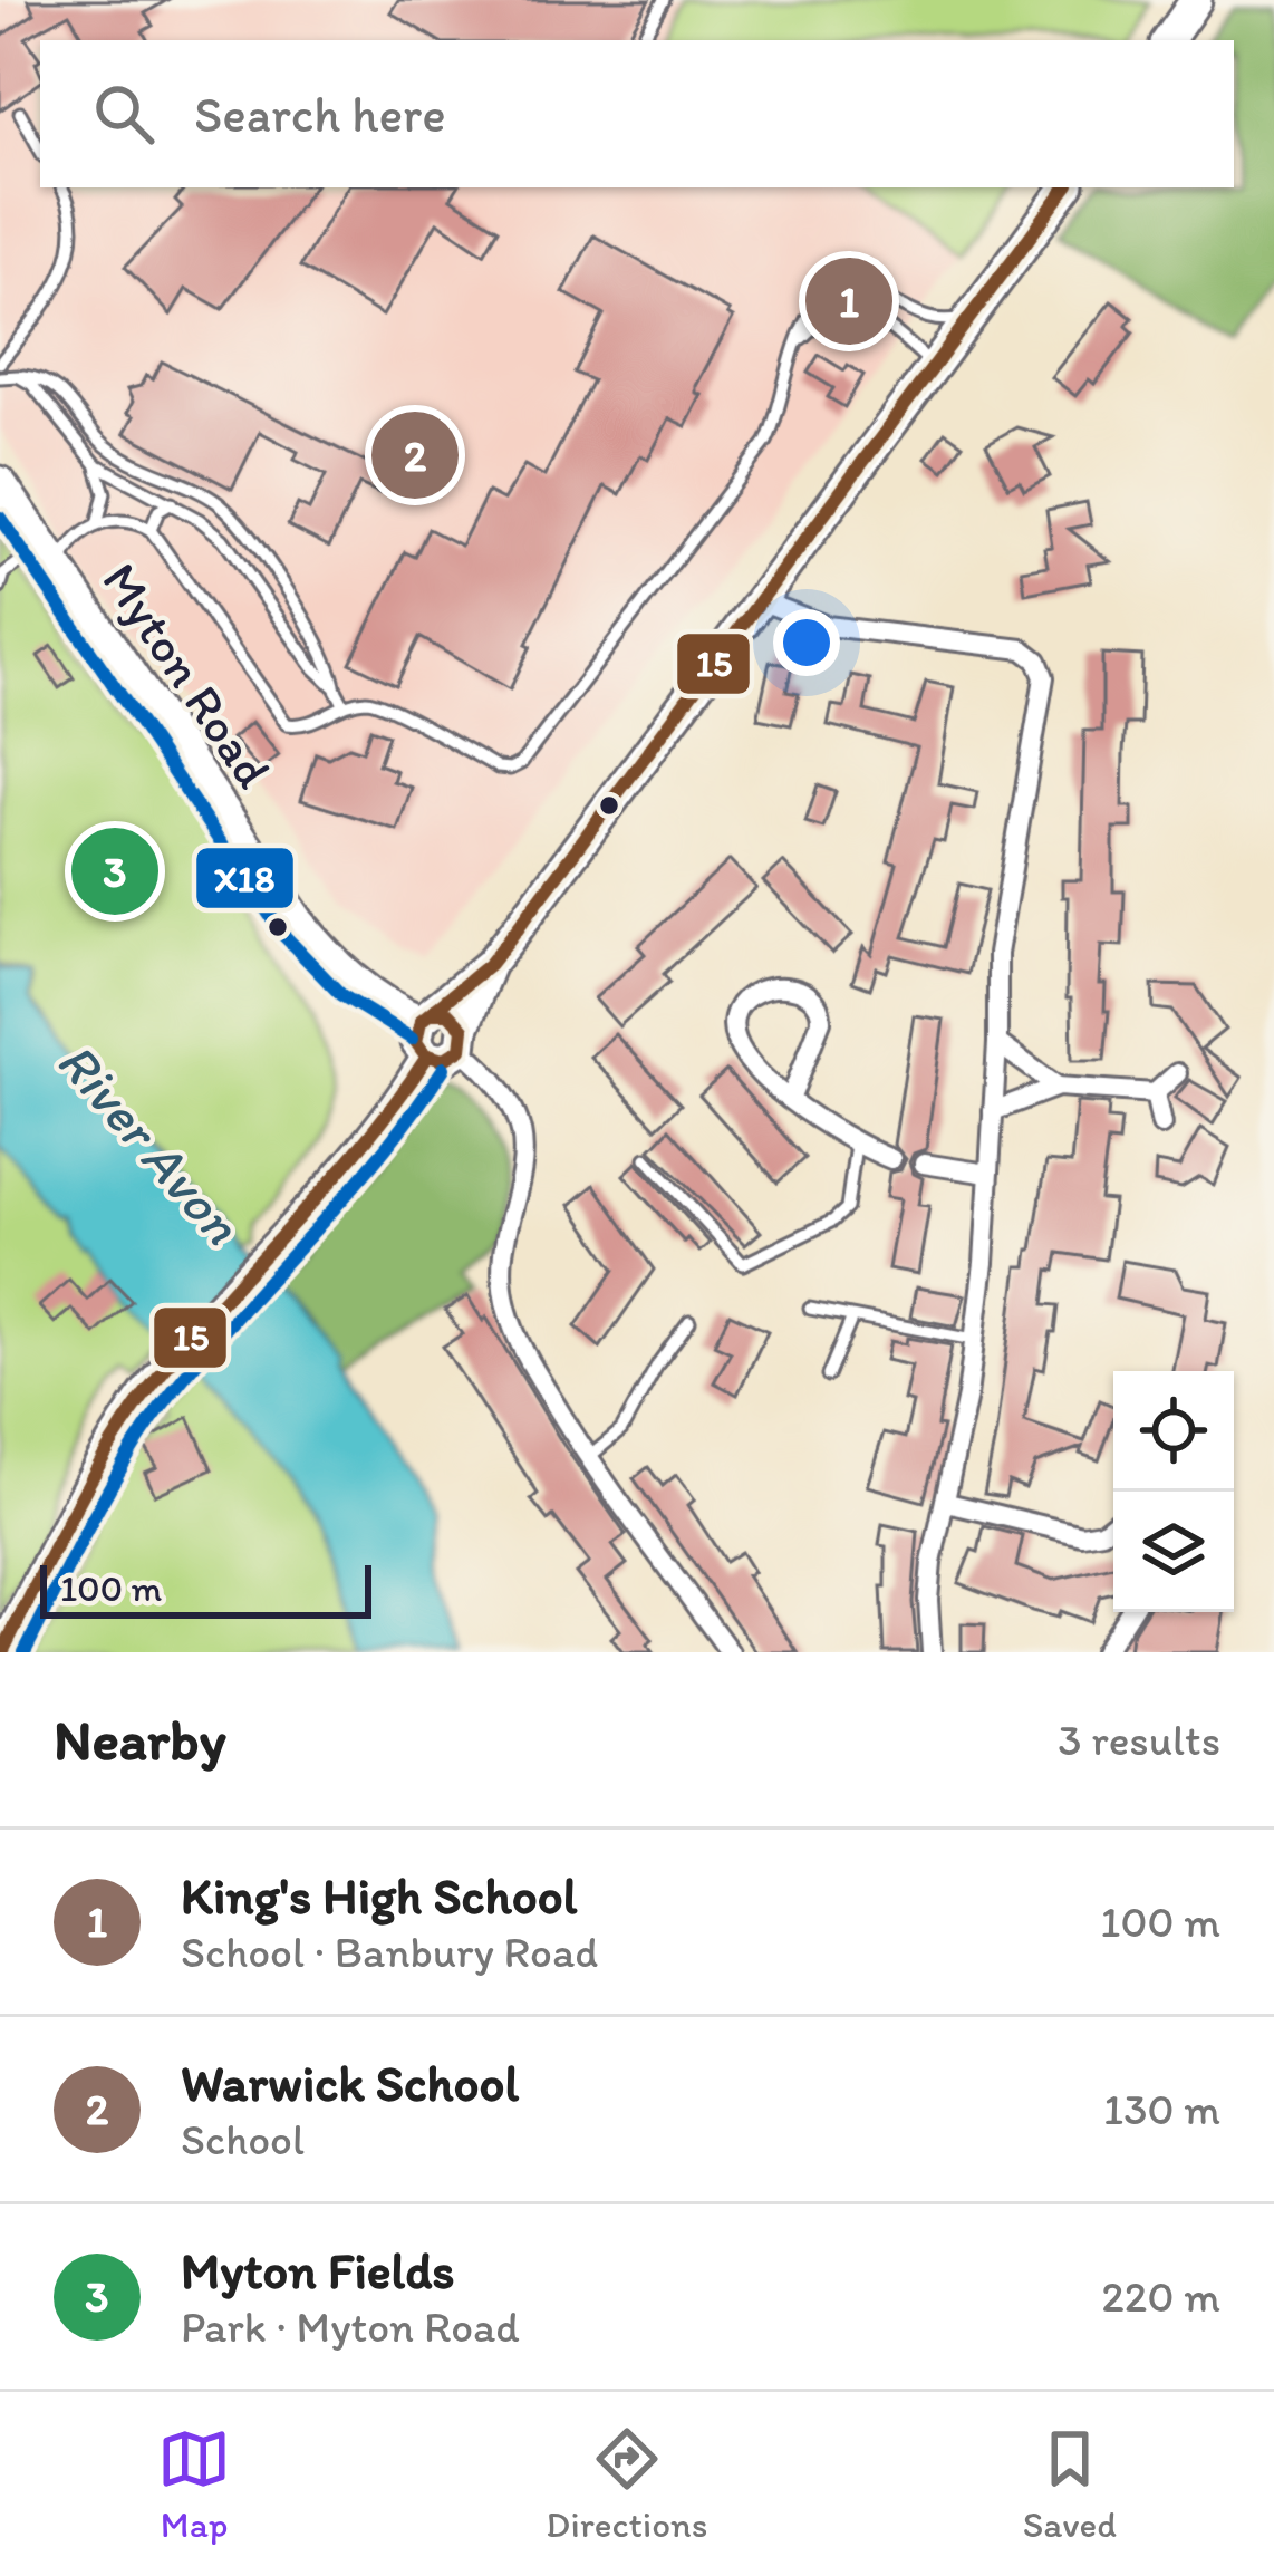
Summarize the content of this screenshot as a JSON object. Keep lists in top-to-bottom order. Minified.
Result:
{"streets":{"main road":["Myton Road"]},"water":["River Avon"],"lines":["transit line 15","transit line X18"],"scale_bar":"100 m","page":{"search":"Search here","pins":["1","2","3"],"scale":"100 m","heading":["Nearby","3 results"],"list":[{"mark":"1","name":"King's High School","note":"School · Banbury Road","value":"100 m"},{"mark":"2","name":"Warwick School","note":"School","value":"130 m"},{"mark":"3","name":"Myton Fields","note":"Park · Myton Road","value":"220 m"}],"nav":["Map","Directions","Saved"]}}
